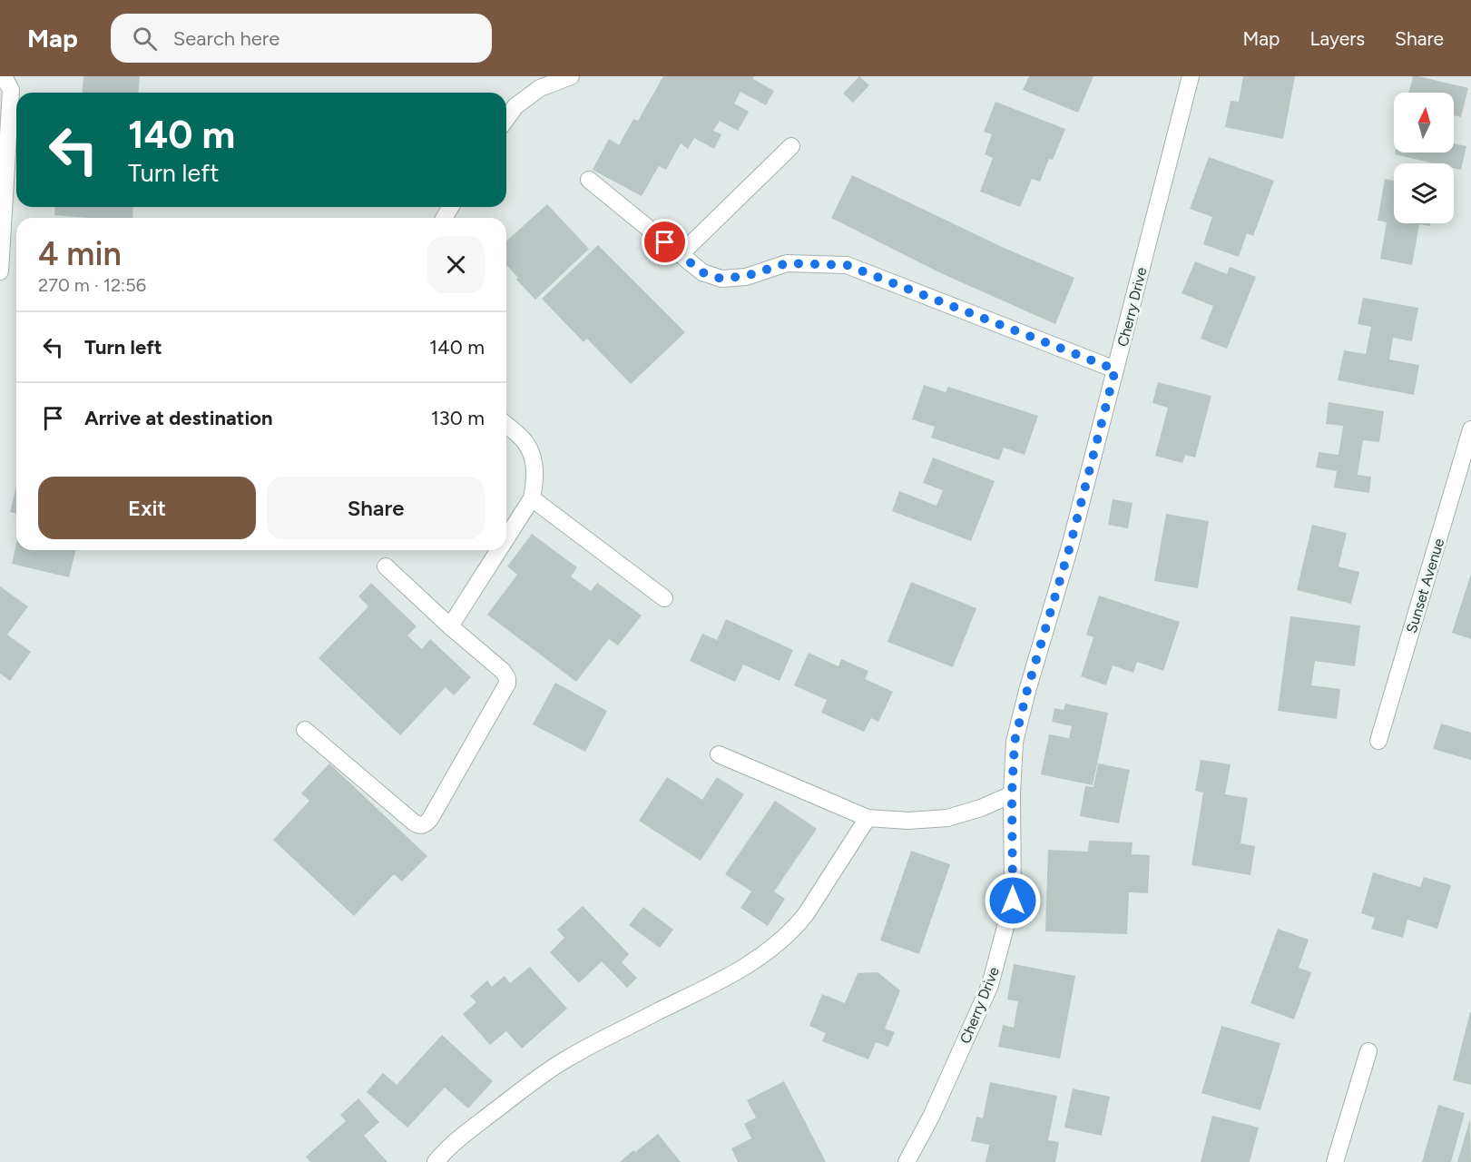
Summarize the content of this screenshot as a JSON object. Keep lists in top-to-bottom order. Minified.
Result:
{"streets":{"street":["Cherry Drive","Sunset Avenue"]},"north":"top","page":{"header":"Map","search":"Search here","nav":["Map","Layers","Share"],"turn":["140 m","Turn left"],"heading":["4 min","270 m · 12:56"],"list":[{"name":"Turn left","value":"140 m"},{"name":"Arrive at destination","value":"130 m"}],"buttons":["Exit","Share"]}}
